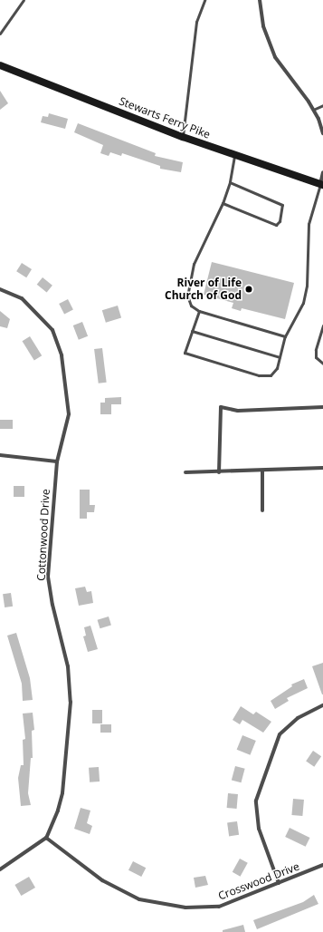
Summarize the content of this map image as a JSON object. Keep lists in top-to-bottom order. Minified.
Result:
{"streets":{"main road":["Stewarts Ferry Pike"],"street":["Cottonwood Drive","Crosswood Drive"]},"crossings":[["Cottonwood Drive","Crosswood Drive"]],"places":["River of Life Church of God"]}
